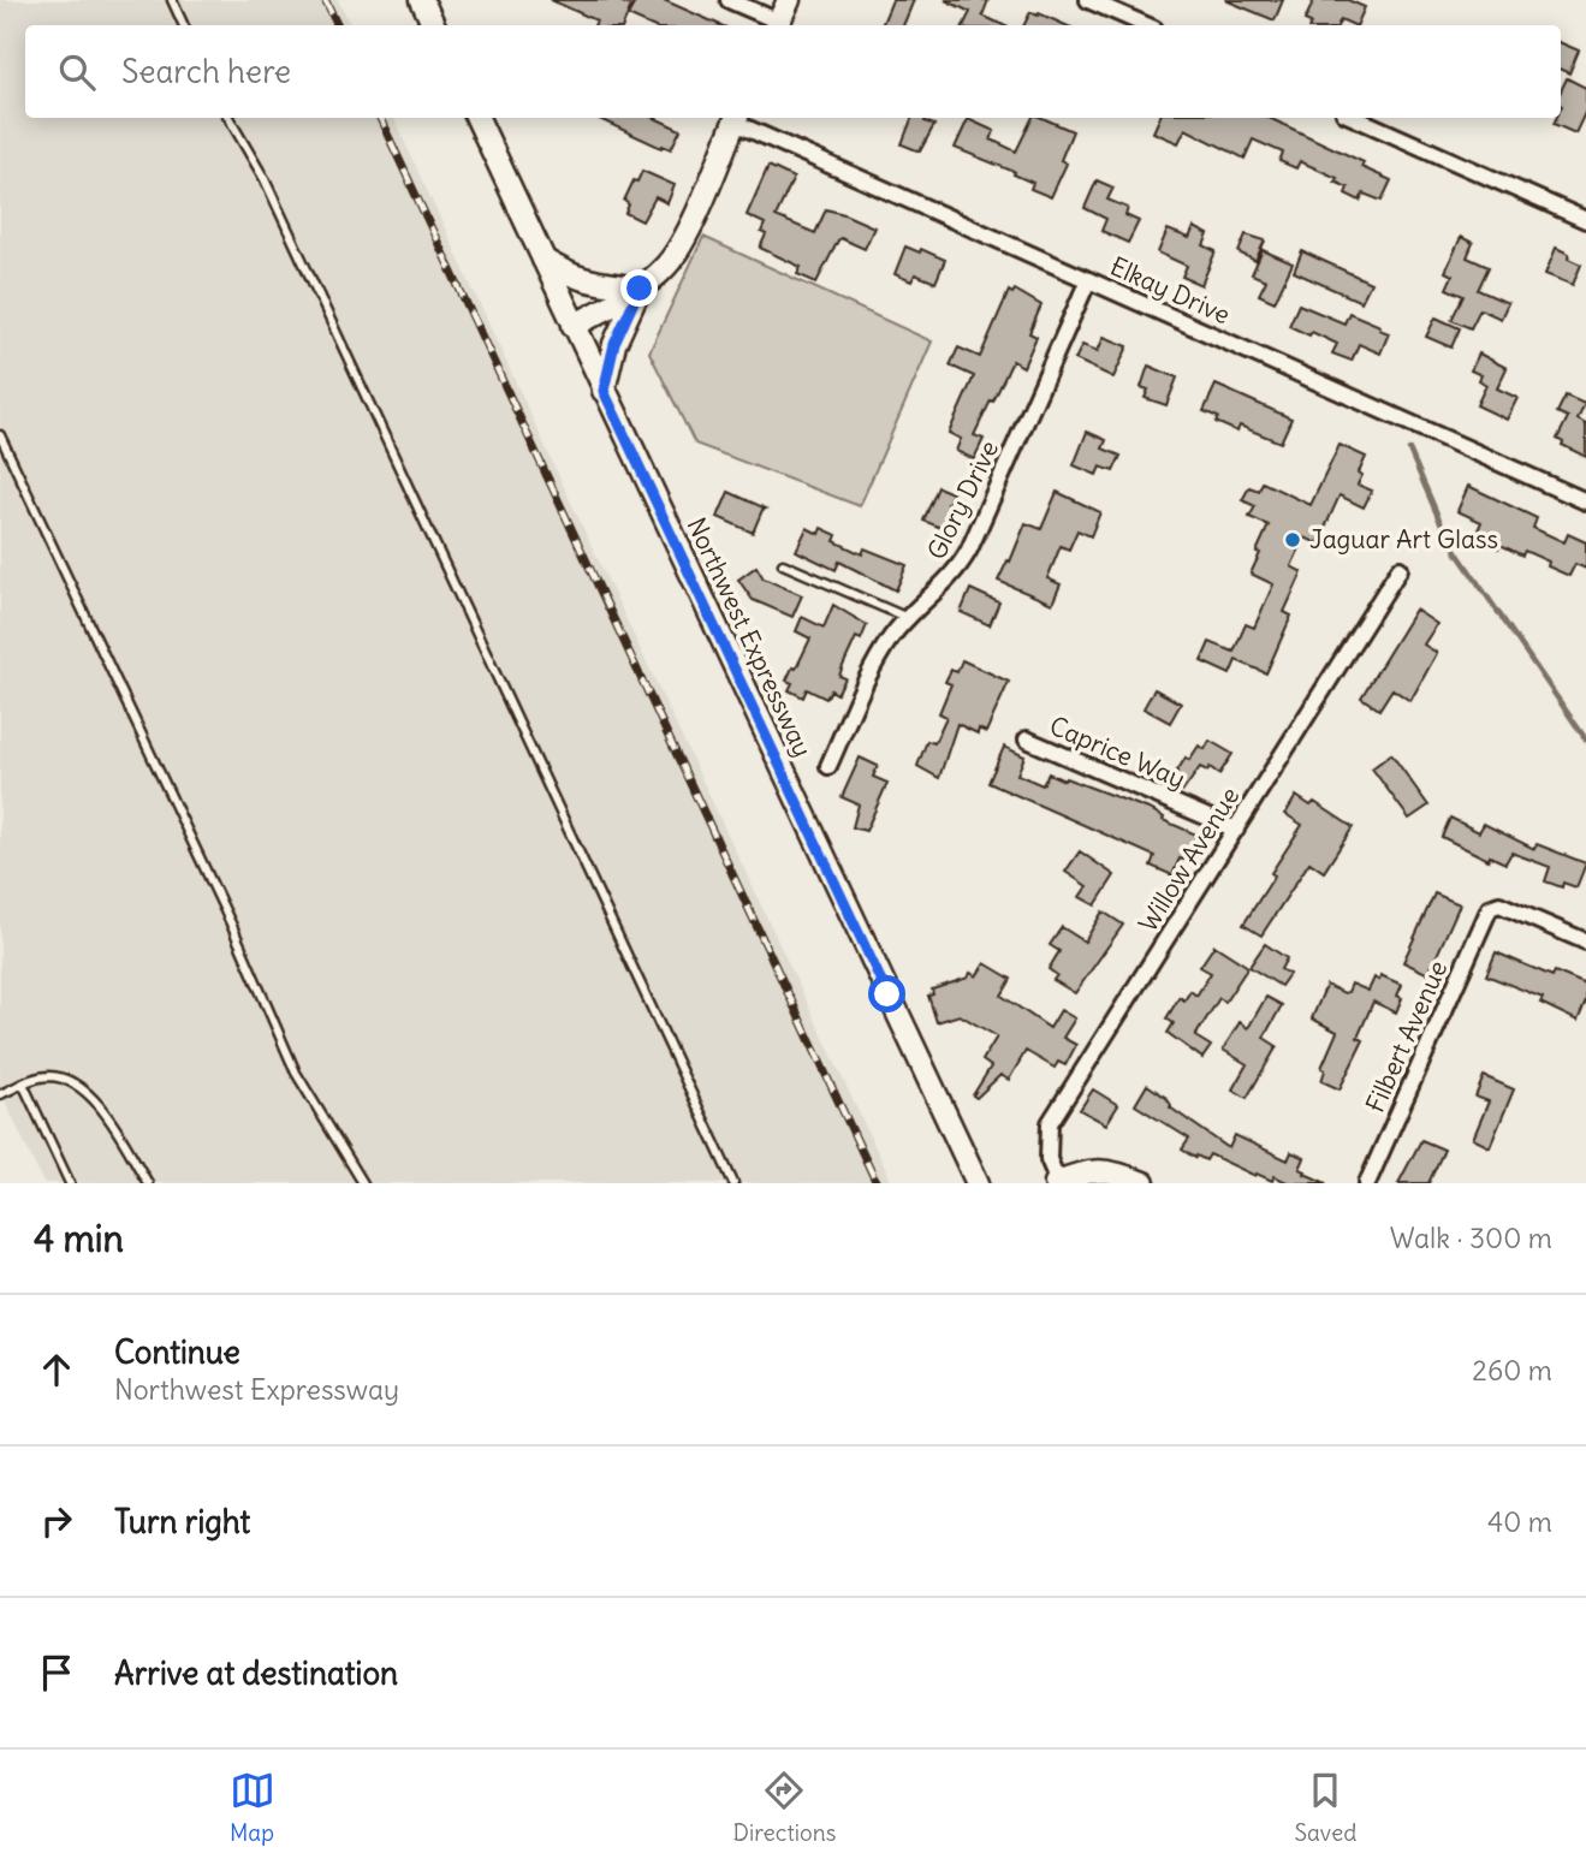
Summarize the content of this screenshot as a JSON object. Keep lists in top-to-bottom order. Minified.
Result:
{"streets":{"main road":["Northwest Expressway"],"street":["Elkay Drive","Glory Drive","Caprice Way","Willow Avenue","Filbert Avenue"]},"crossings":[["Elkay Drive","Glory Drive"],["Caprice Way","Willow Avenue"]],"places":["Jaguar Art Glass"],"page":{"search":"Search here","heading":["4 min","Walk · 300 m"],"list":[["Continue","Northwest Expressway","260 m"],["Turn right","40 m"],"Arrive at destination"],"nav":["Map","Directions","Saved"]}}
